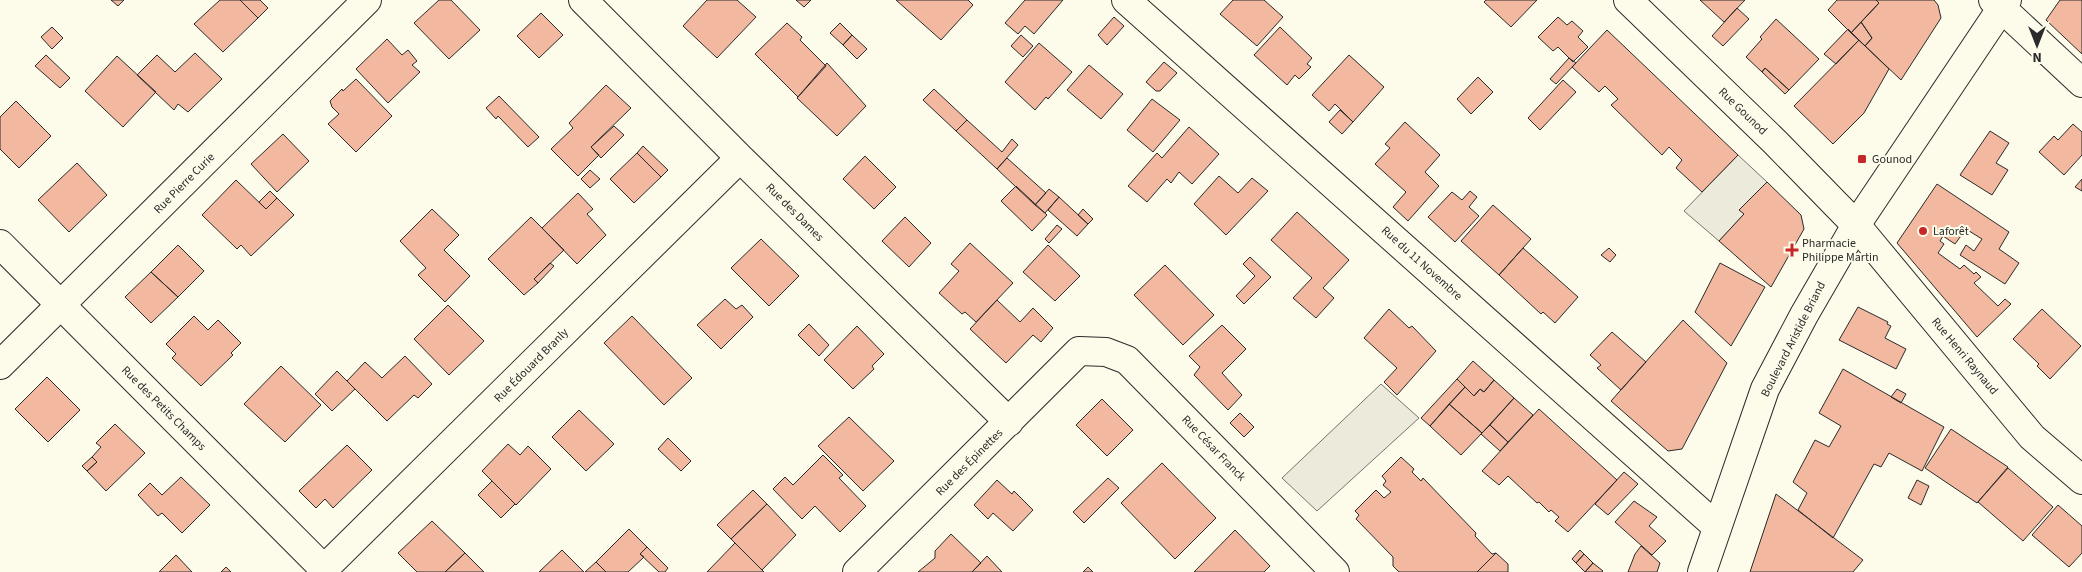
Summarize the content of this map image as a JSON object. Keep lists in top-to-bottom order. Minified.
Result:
{"streets":{"street":["Rue Gounod","Rue Pierre Curie","Rue des Dames","Rue du 11 Novembre","Boulevard Aristide Briand","Rue Henri Raynaud","Rue Édouard Branly","Rue des Petits Champs","Rue César Franck","Rue des Épinettes"]},"crossings":[["Rue Gounod","Boulevard Aristide Briand"],["Rue Gounod","Rue Henri Raynaud"],["Rue Pierre Curie","Rue des Petits Champs"],["Rue des Dames","Rue Édouard Branly"],["Rue des Dames","Rue des Épinettes"],["Rue du 11 Novembre","Boulevard Aristide Briand"],["Boulevard Aristide Briand","Rue Henri Raynaud"],["Rue Édouard Branly","Rue des Petits Champs"],["Rue César Franck","Rue des Épinettes"]],"places":{"transit":["Gounod"],"other":["Laforêt"],"health":["Pharmacie Philippe Martin"]},"north":"bottom"}
